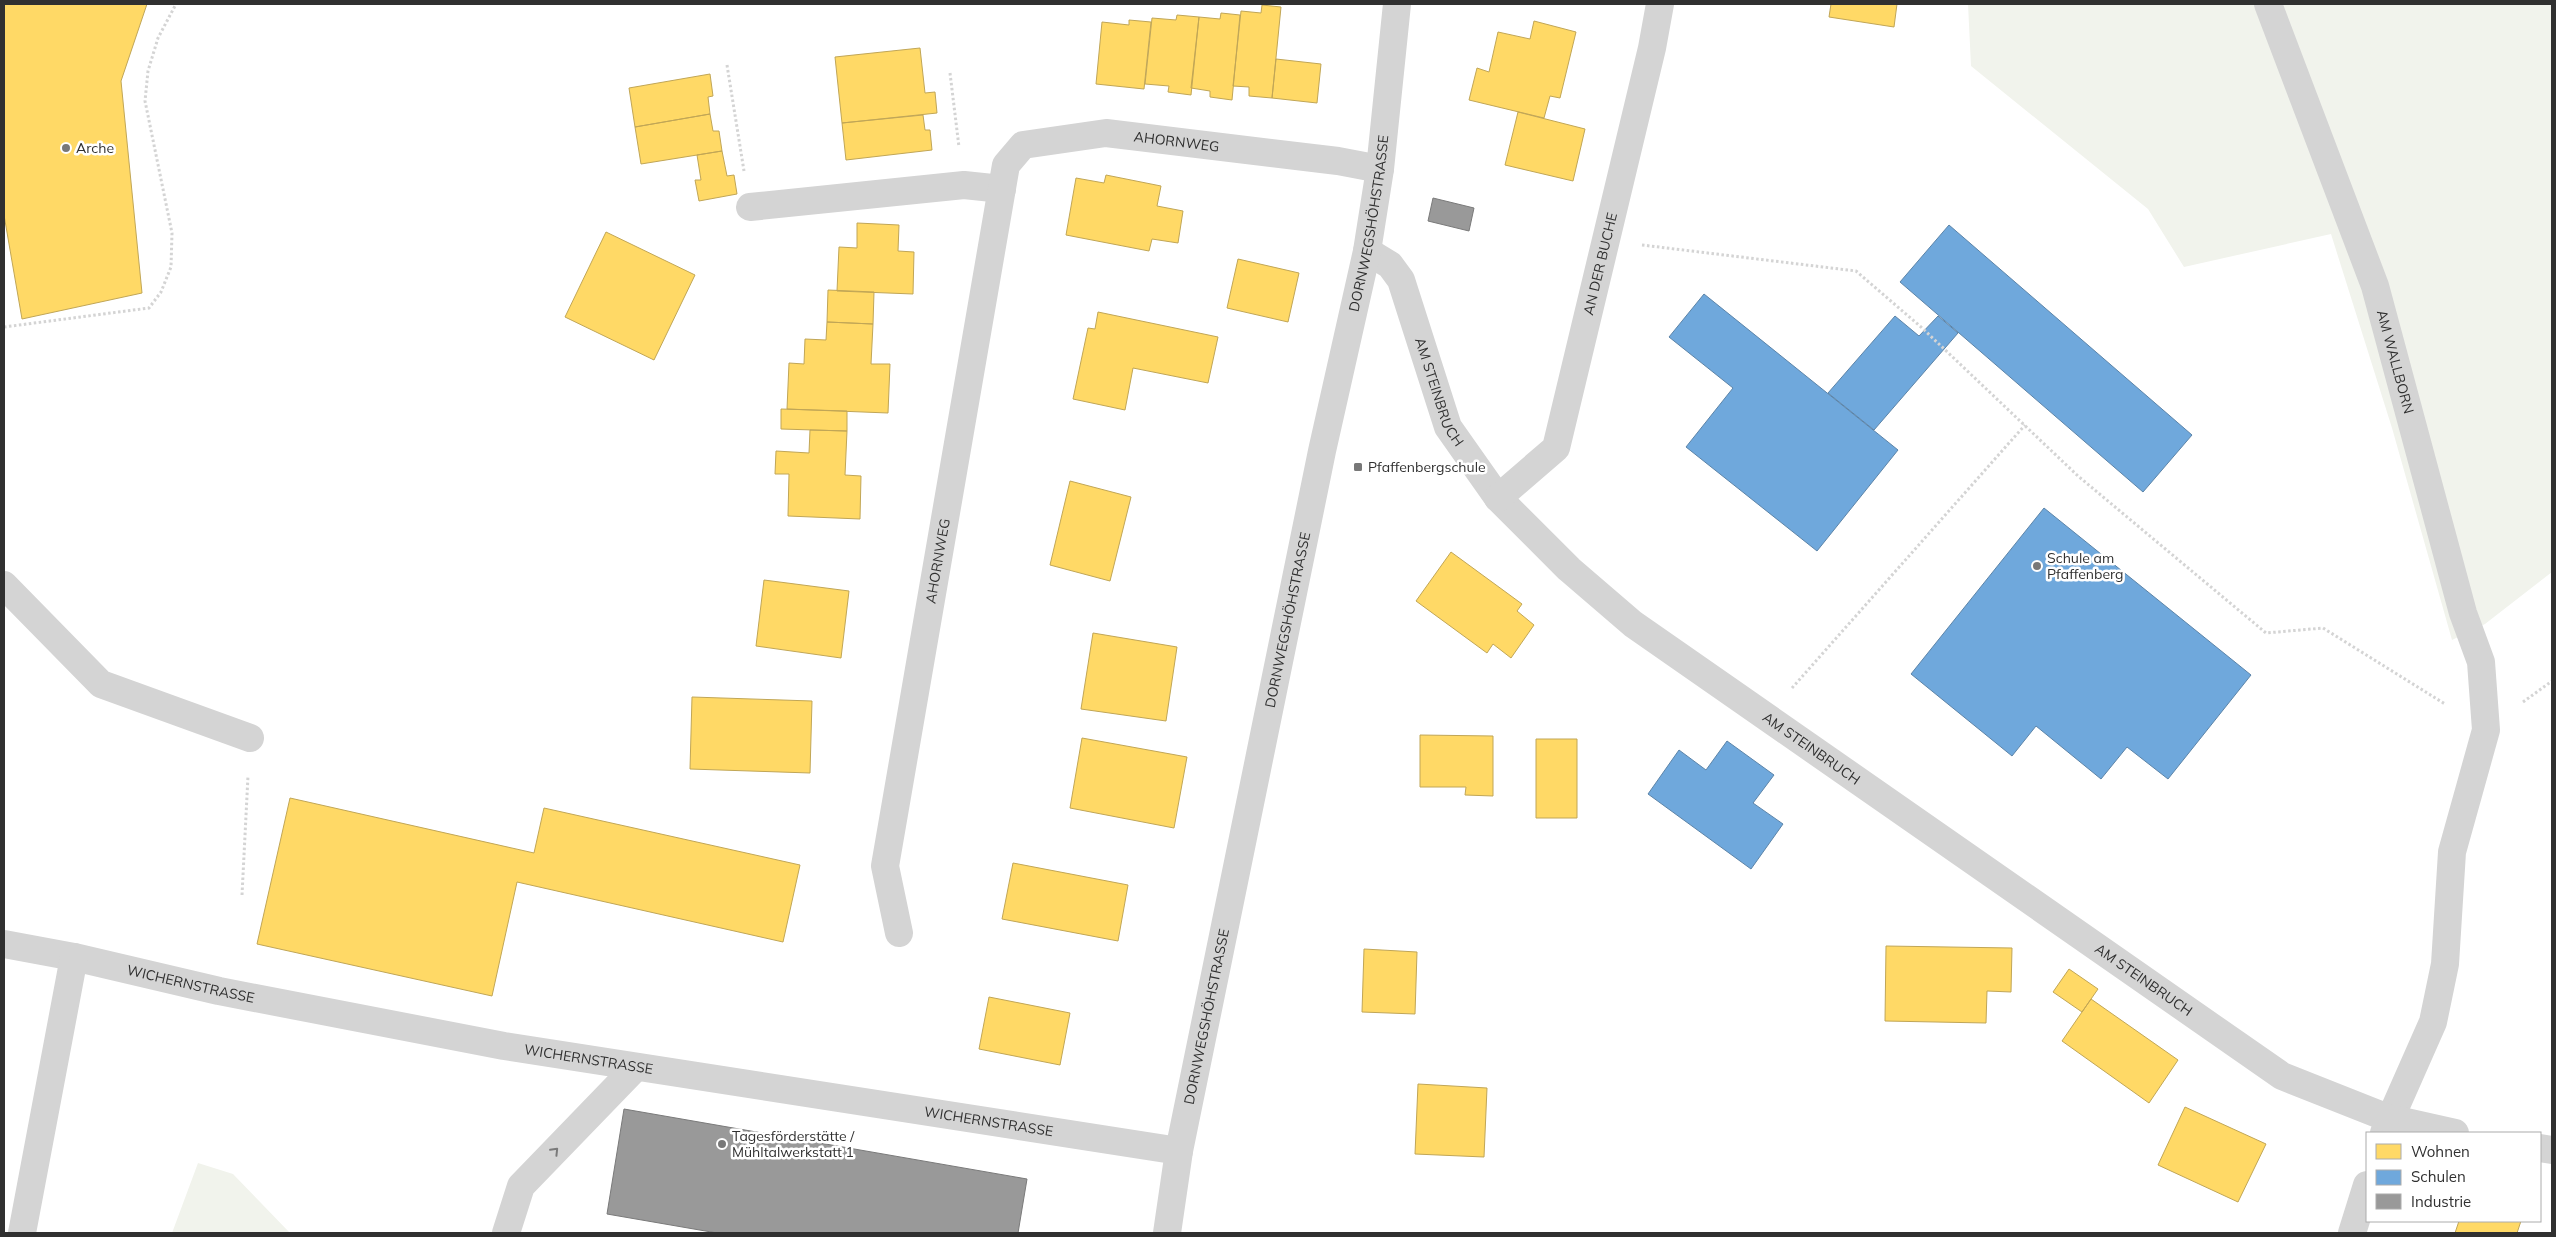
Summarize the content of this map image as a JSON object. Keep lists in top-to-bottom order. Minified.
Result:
{"streets":{"street":["AHORNWEG","DORNWEGSHÖHSTRASSE","AN DER BUCHE","AM WALLBORN","AM STEINBRUCH","WICHERNSTRASSE"]},"crossings":[["AHORNWEG","DORNWEGSHÖHSTRASSE"],["DORNWEGSHÖHSTRASSE","AM STEINBRUCH"],["DORNWEGSHÖHSTRASSE","WICHERNSTRASSE"],["AN DER BUCHE","AM STEINBRUCH"],["AM WALLBORN","AM STEINBRUCH"]],"places":{"other":["Arche","Schule am Pfaffenberg","Tagesförderstätte / Mühltalwerkstatt 1"],"transit":["Pfaffenbergschule"]},"legend":["Wohnen","Schulen","Industrie"]}
